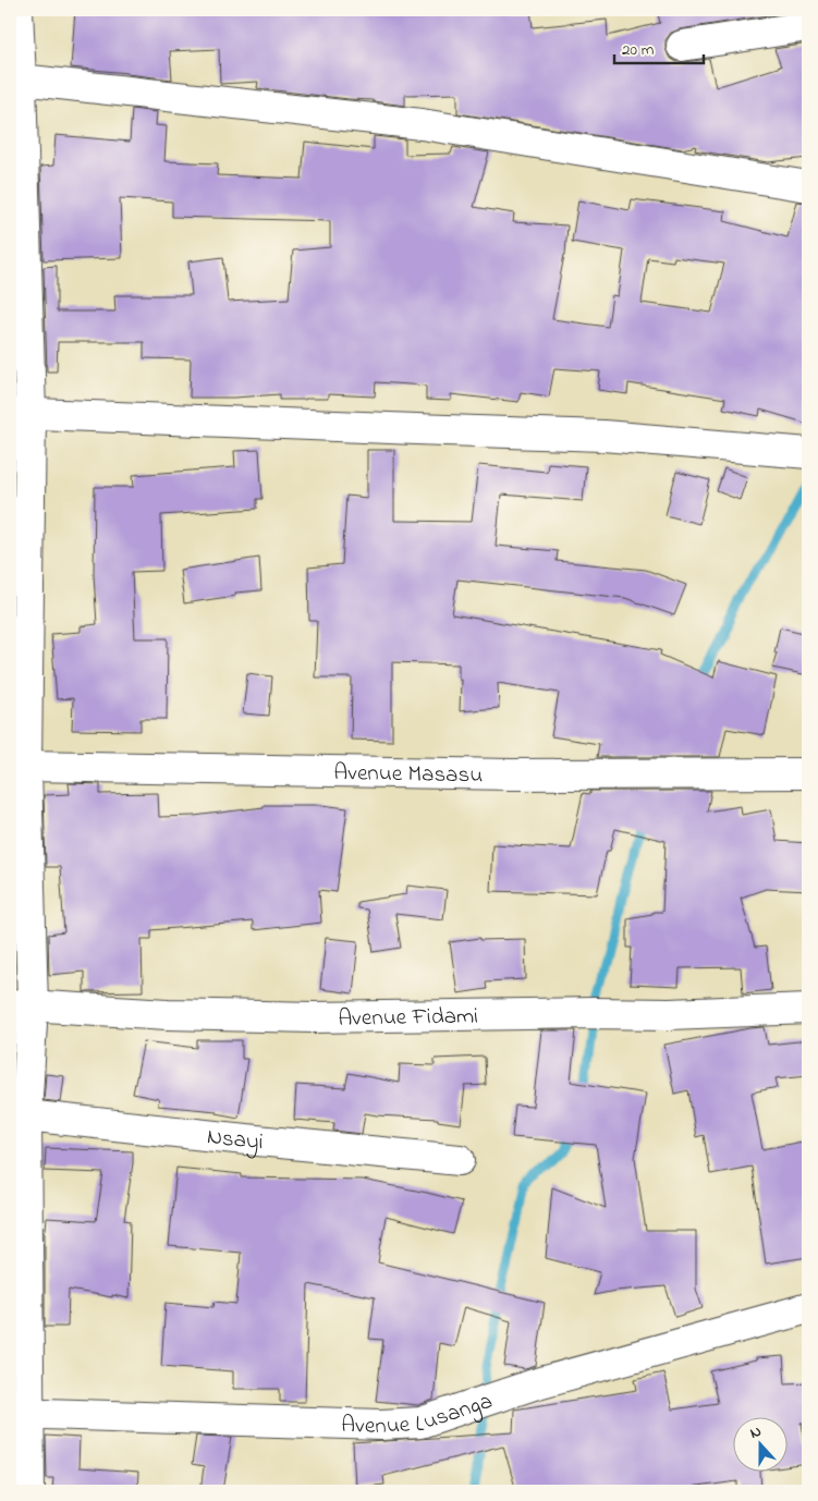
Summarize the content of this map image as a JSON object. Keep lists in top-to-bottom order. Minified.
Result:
{"streets":{"street":["Avenue Masasu","Avenue Fidami","Nsayi","Avenue Lusanga"]},"scale_bar":"20 m","north":"top"}
